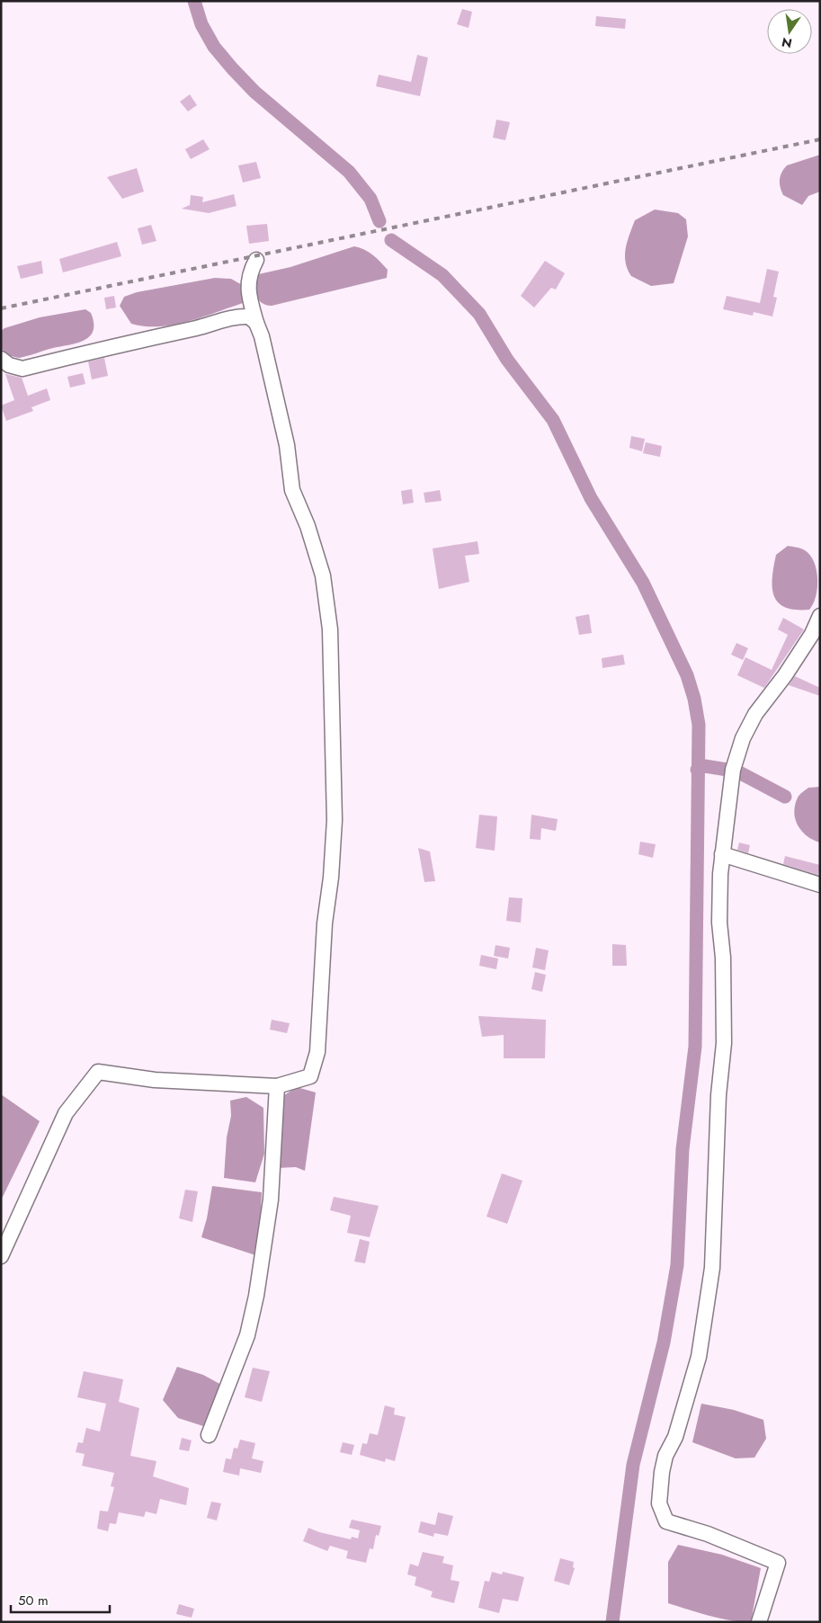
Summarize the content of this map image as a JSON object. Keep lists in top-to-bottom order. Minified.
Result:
{"scale_bar":"50 m","north":"bottom"}
